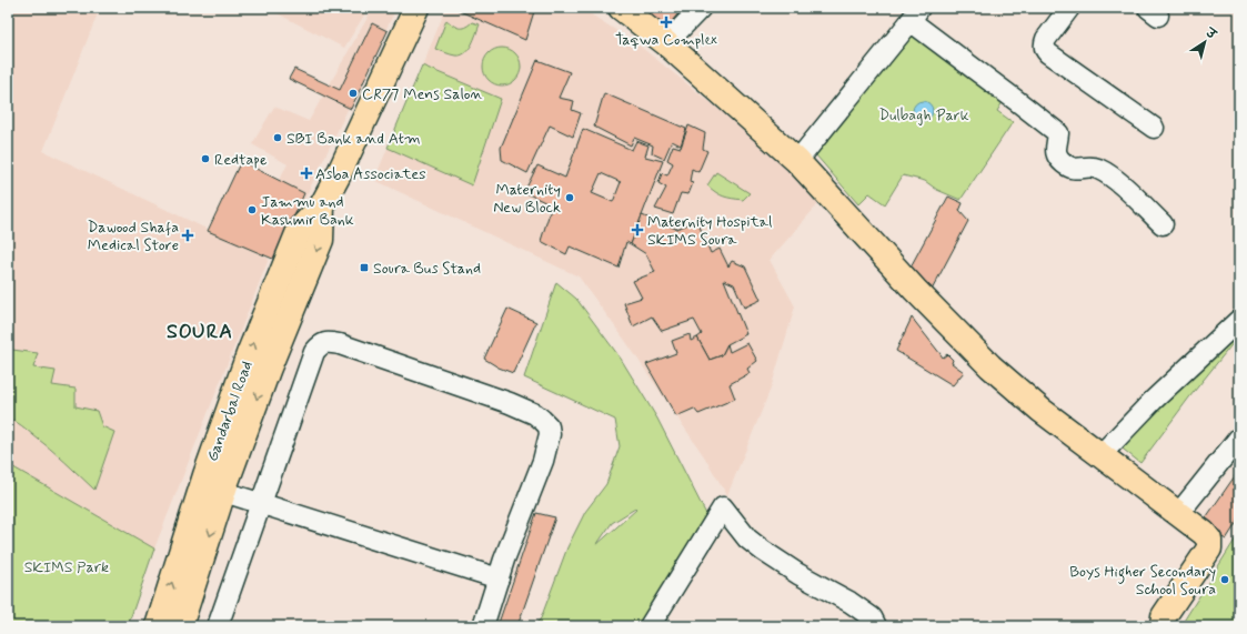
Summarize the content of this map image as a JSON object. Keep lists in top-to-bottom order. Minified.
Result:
{"streets":{"main road":["Gandarbal Road"]},"districts":["SOURA"],"parks":["Dulbagh Park","SKIMS Park"],"places":{"health":["Taqwa Complex","Asba Associates","Maternity Hospital SKIMS Soura","Dawood Shafa Medical Store"],"other":["CR77 Mens Salon","SBI Bank and Atm","Redtape","Maternity New Block","Jammu and Kashmir Bank","Boys Higher Secondary School Soura"],"transit":["Soura Bus Stand"]},"north":"top right"}
